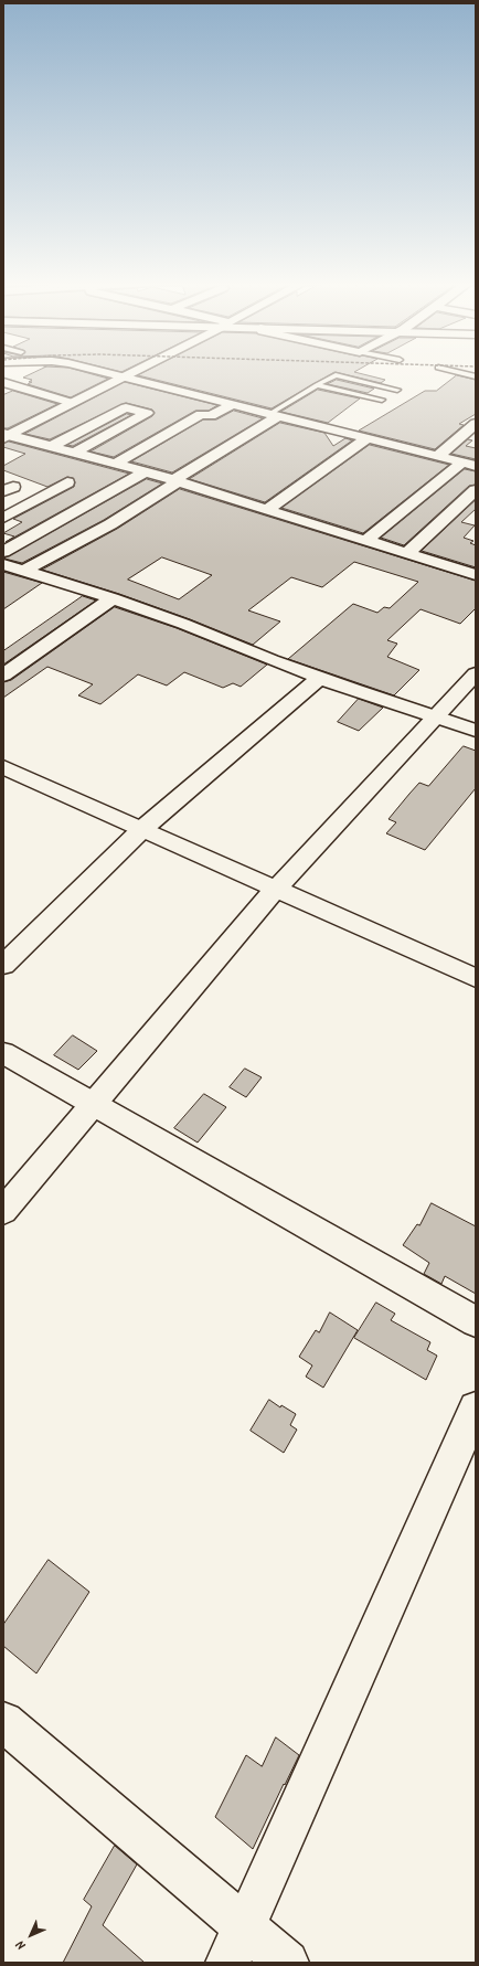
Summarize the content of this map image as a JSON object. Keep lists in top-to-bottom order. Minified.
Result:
{"north":"bottom left"}
